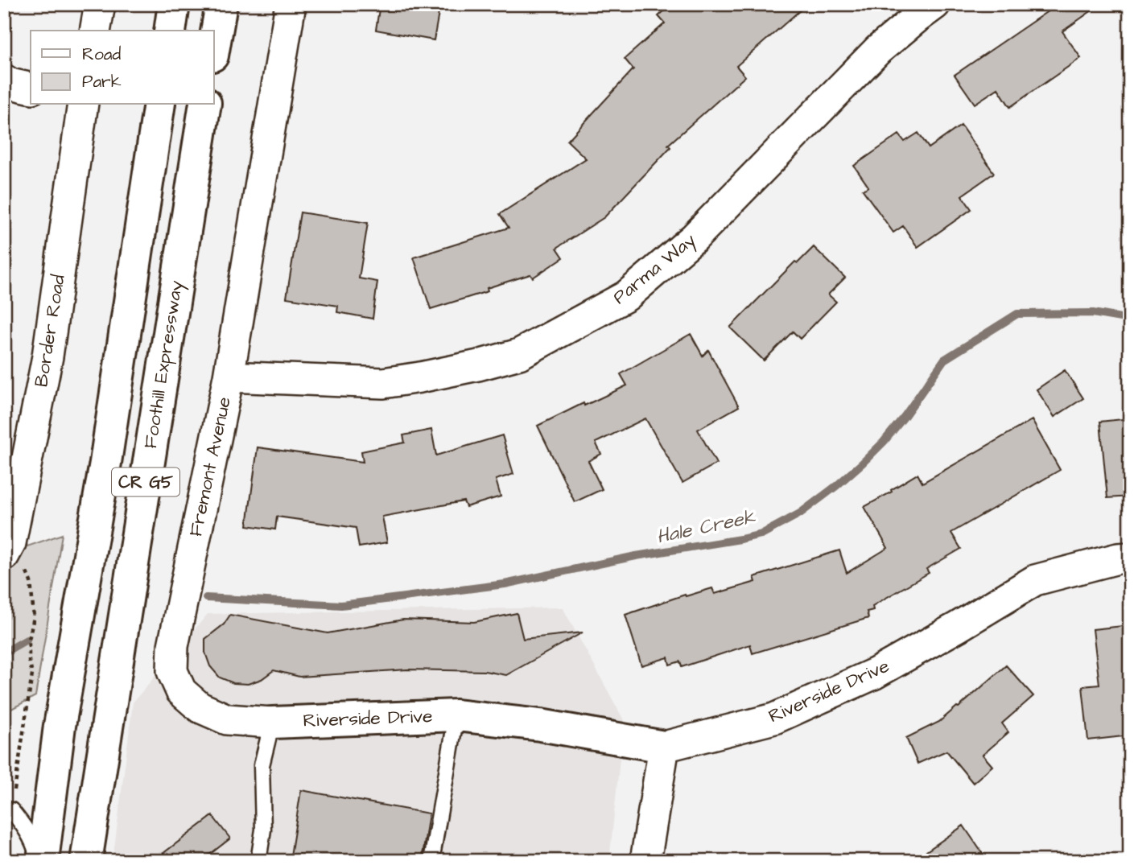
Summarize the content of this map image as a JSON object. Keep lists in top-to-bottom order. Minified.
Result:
{"streets":{"main road":["Foothill Expressway","CR G5","Riverside Drive"],"street":["Parma Way","Border Road","Fremont Avenue"]},"crossings":[["Parma Way","Fremont Avenue"],["Fremont Avenue","Riverside Drive"]],"water":["Hale Creek"],"legend":["Road","Park"]}
